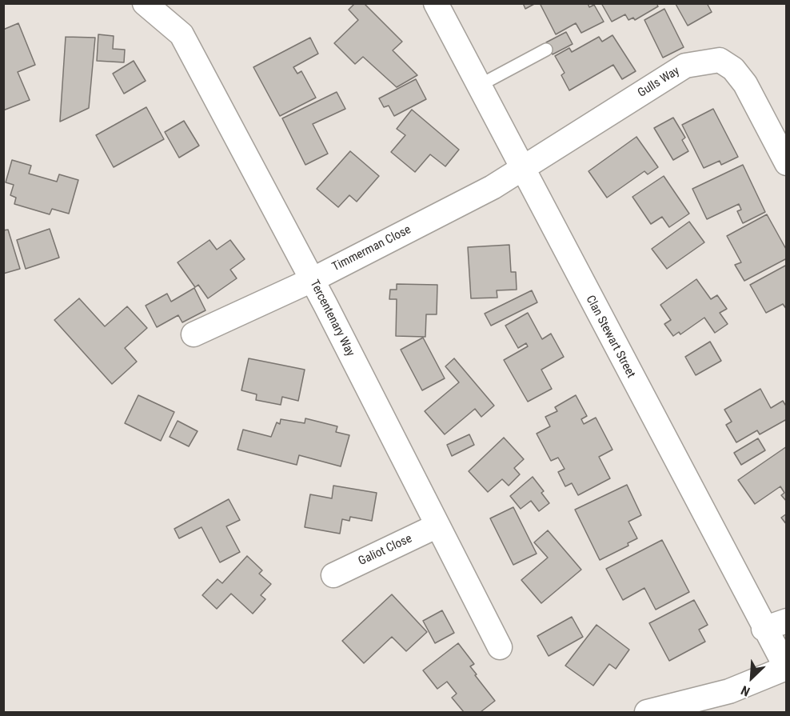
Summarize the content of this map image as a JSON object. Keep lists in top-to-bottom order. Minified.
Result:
{"streets":{"street":["Gulls Way","Timmerman Close","Tercentenary Way","Clan Stewart Street","Galiot Close"]},"crossings":[["Gulls Way","Timmerman Close"],["Gulls Way","Clan Stewart Street"],["Timmerman Close","Tercentenary Way"],["Timmerman Close","Clan Stewart Street"],["Tercentenary Way","Galiot Close"]],"north":"bottom left"}
